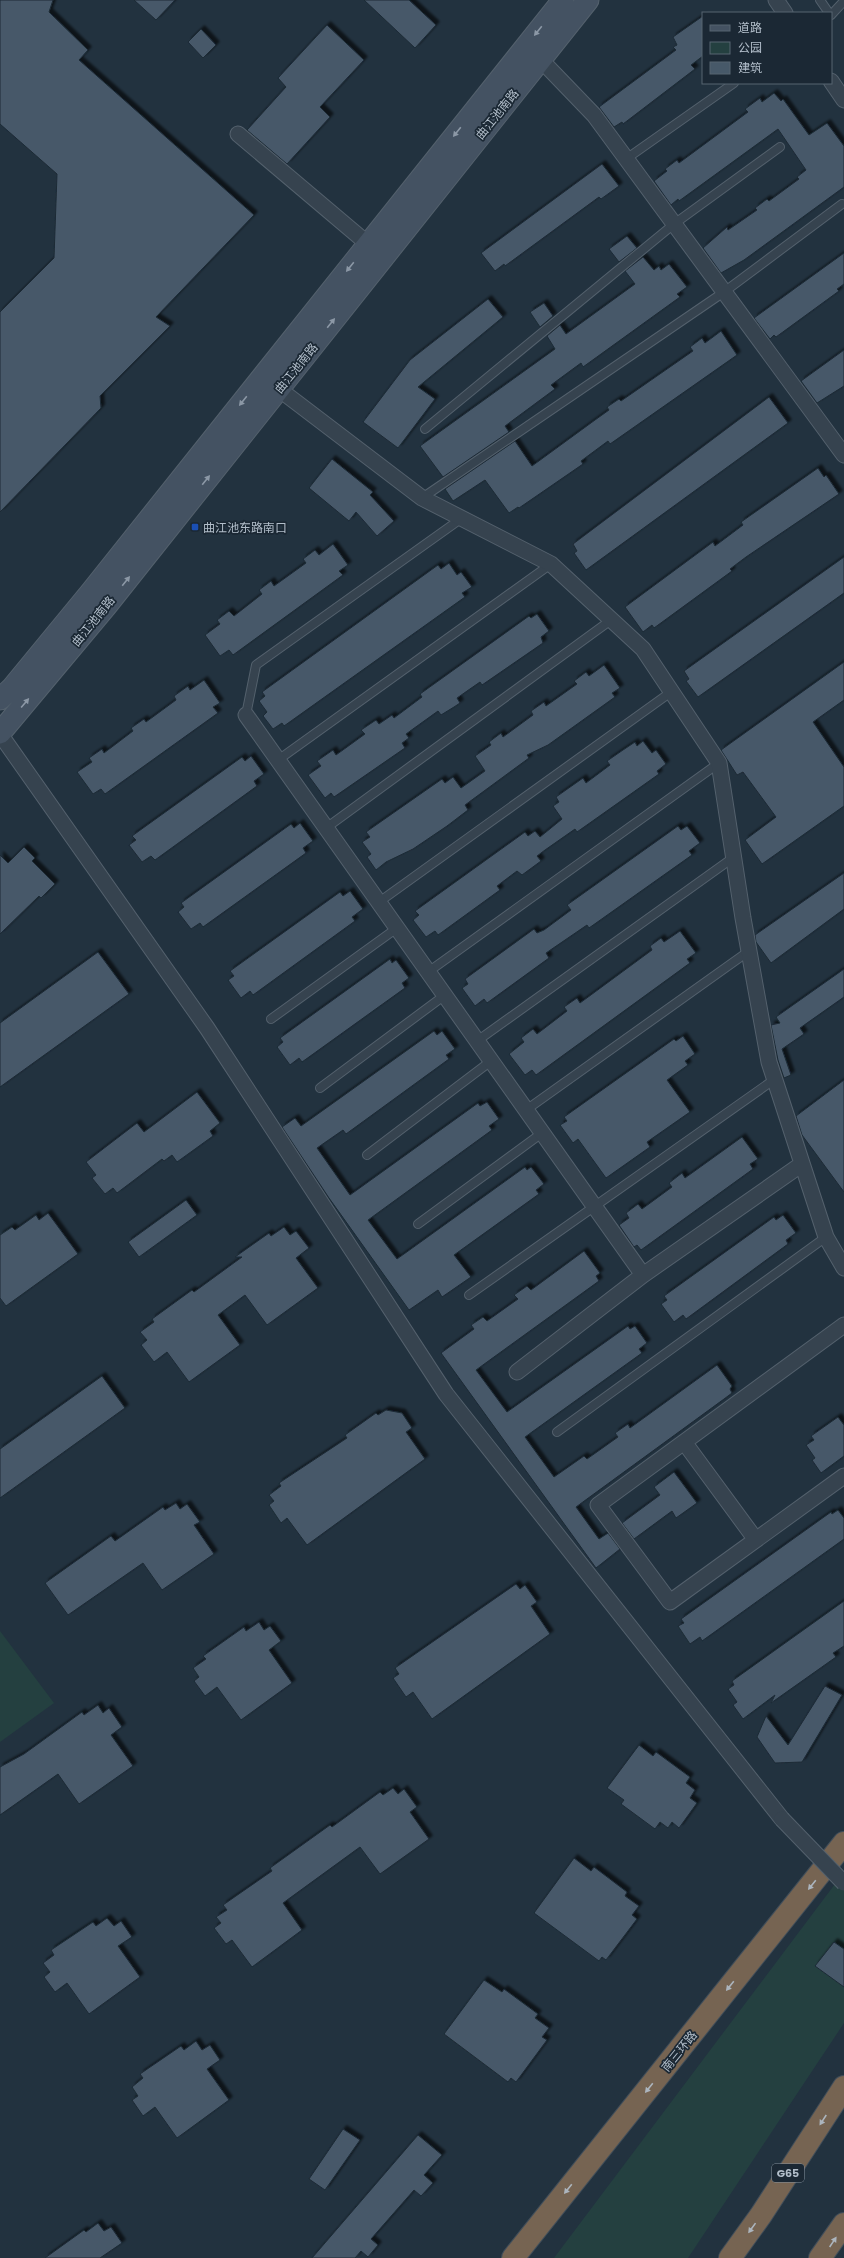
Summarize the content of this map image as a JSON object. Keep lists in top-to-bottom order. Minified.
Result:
{"streets":{"highway":["南三环路","G65"],"main road":["曲江池南路"]},"places":{"transit":["曲江池东路南口"]},"legend":["道路","公园","建筑"]}
